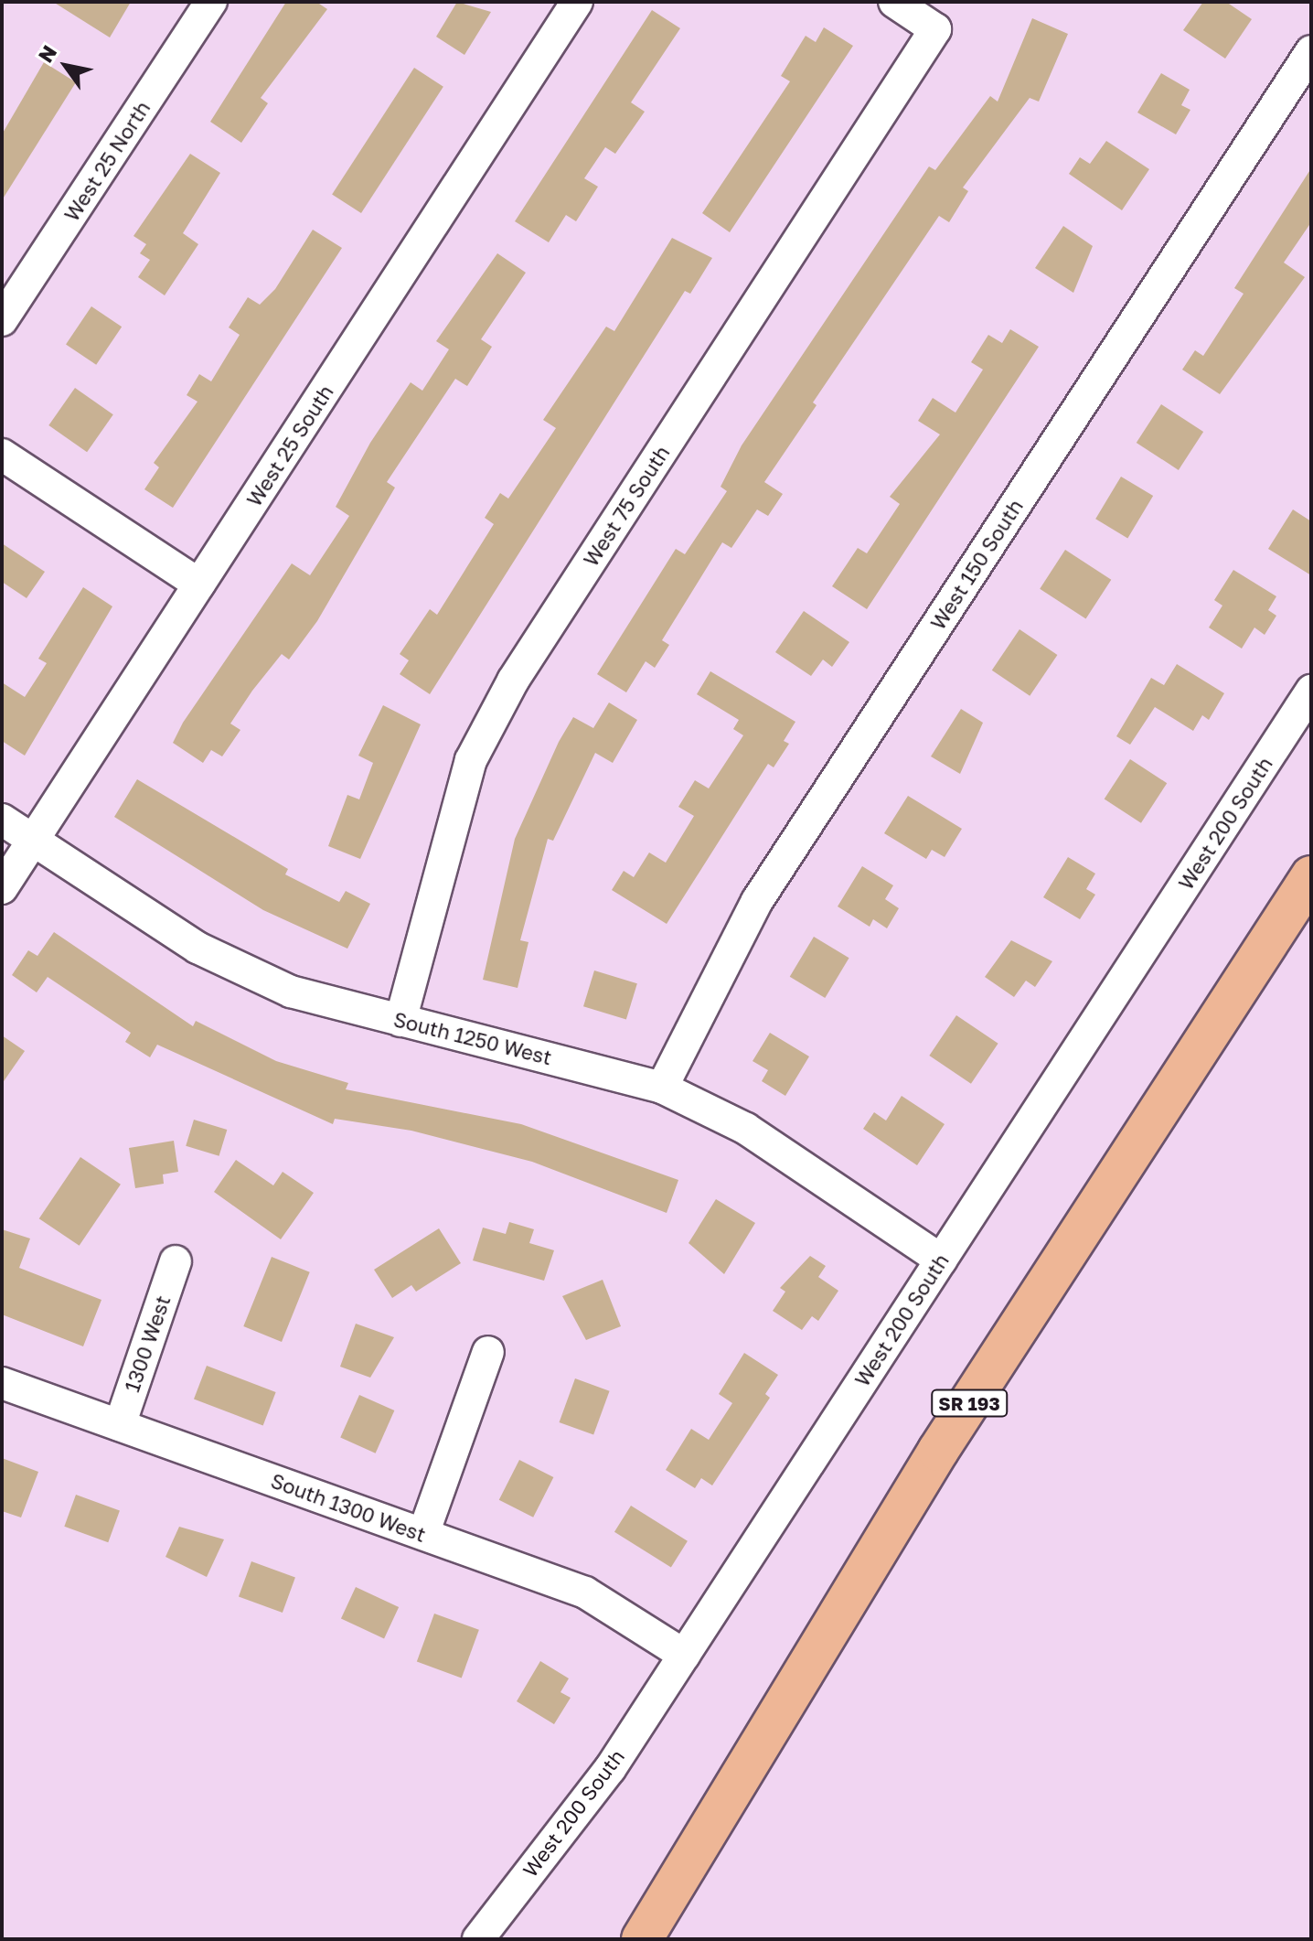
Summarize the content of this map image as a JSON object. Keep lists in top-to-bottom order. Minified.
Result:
{"streets":{"main road":["SR 193"],"street":["West 25 North","West 25 South","West 75 South","West 150 South","West 200 South","South 1250 West","1300 West","South 1300 West"]},"crossings":[["West 25 South","South 1250 West"],["West 75 South","South 1250 West"],["West 150 South","South 1250 West"],["West 200 South","South 1250 West"],["West 200 South","South 1300 West"],["1300 West","South 1300 West"]],"north":"top left"}
